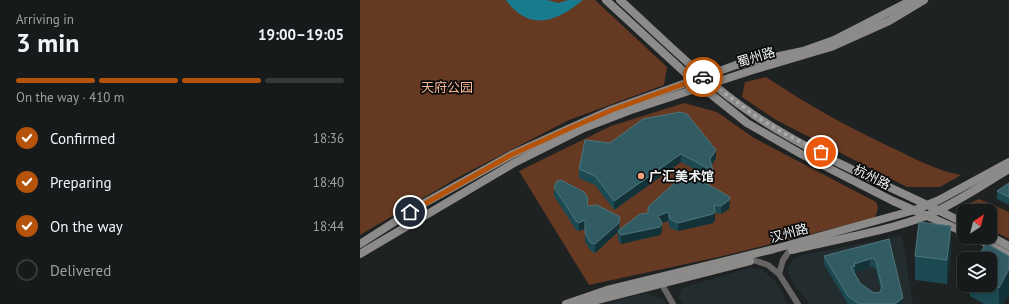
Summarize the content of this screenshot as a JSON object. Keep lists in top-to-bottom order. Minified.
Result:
{"streets":{"main road":["蜀州路","杭州路","汉州路"]},"crossings":[["蜀州路","杭州路"],["杭州路","汉州路"]],"parks":["天府公园"],"places":["广汇美术馆"],"north":"top right","page":{"heading":["3 min","Arriving in","19:00–19:05"],"bar":"On the way · 410 m","list":[["Confirmed","18:36"],["Preparing","18:40"],["On the way","18:44"],"Delivered"]}}
